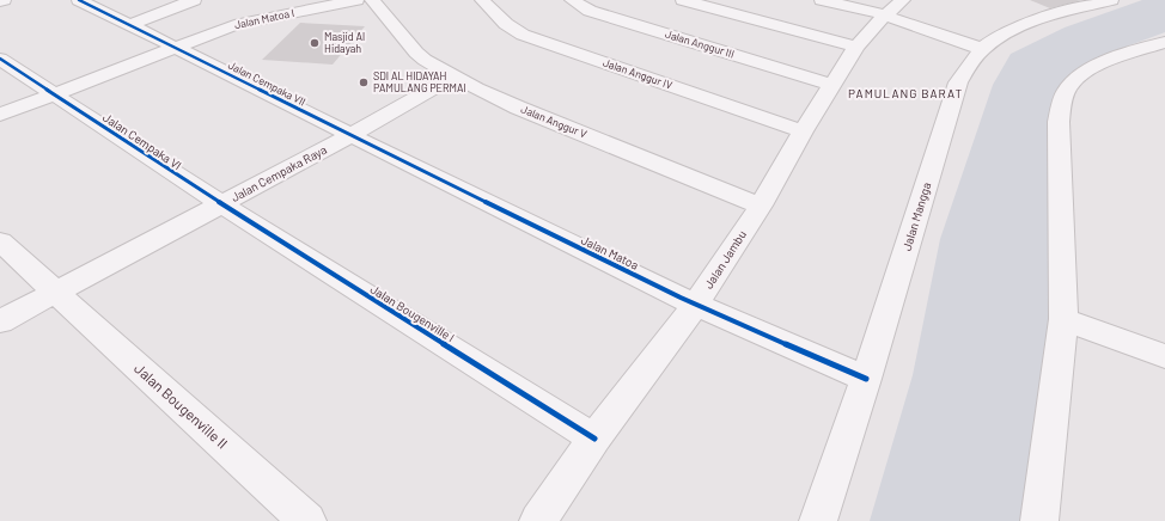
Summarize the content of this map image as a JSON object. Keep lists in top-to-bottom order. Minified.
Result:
{"streets":{"street":["Jalan Matoa I","Jalan Anggur III","Jalan Anggur IV","Jalan Cempaka VII","Jalan Anggur V","Jalan Cempaka VI","Jalan Cempaka Raya","Jalan Mangga","Jalan Matoa","Jalan Jambu","Jalan Bougenville I","Jalan Bougenville II"]},"crossings":[["Jalan Matoa I","Jalan Cempaka VII"],["Jalan Matoa I","Jalan Cempaka VI"],["Jalan Anggur III","Jalan Jambu"],["Jalan Anggur IV","Jalan Jambu"],["Jalan Cempaka VII","Jalan Cempaka Raya"],["Jalan Cempaka VII","Jalan Matoa"],["Jalan Anggur V","Jalan Cempaka Raya"],["Jalan Anggur V","Jalan Jambu"],["Jalan Cempaka VI","Jalan Cempaka Raya"],["Jalan Cempaka VI","Jalan Bougenville I"],["Jalan Cempaka Raya","Jalan Matoa"],["Jalan Cempaka Raya","Jalan Bougenville I"],["Jalan Cempaka Raya","Jalan Bougenville II"],["Jalan Mangga","Jalan Matoa"],["Jalan Matoa","Jalan Jambu"],["Jalan Jambu","Jalan Bougenville I"]],"districts":["PAMULANG BARAT"],"places":["Masjid Al Hidayah","SDI AL HIDAYAH PAMULANG PERMAI"]}
